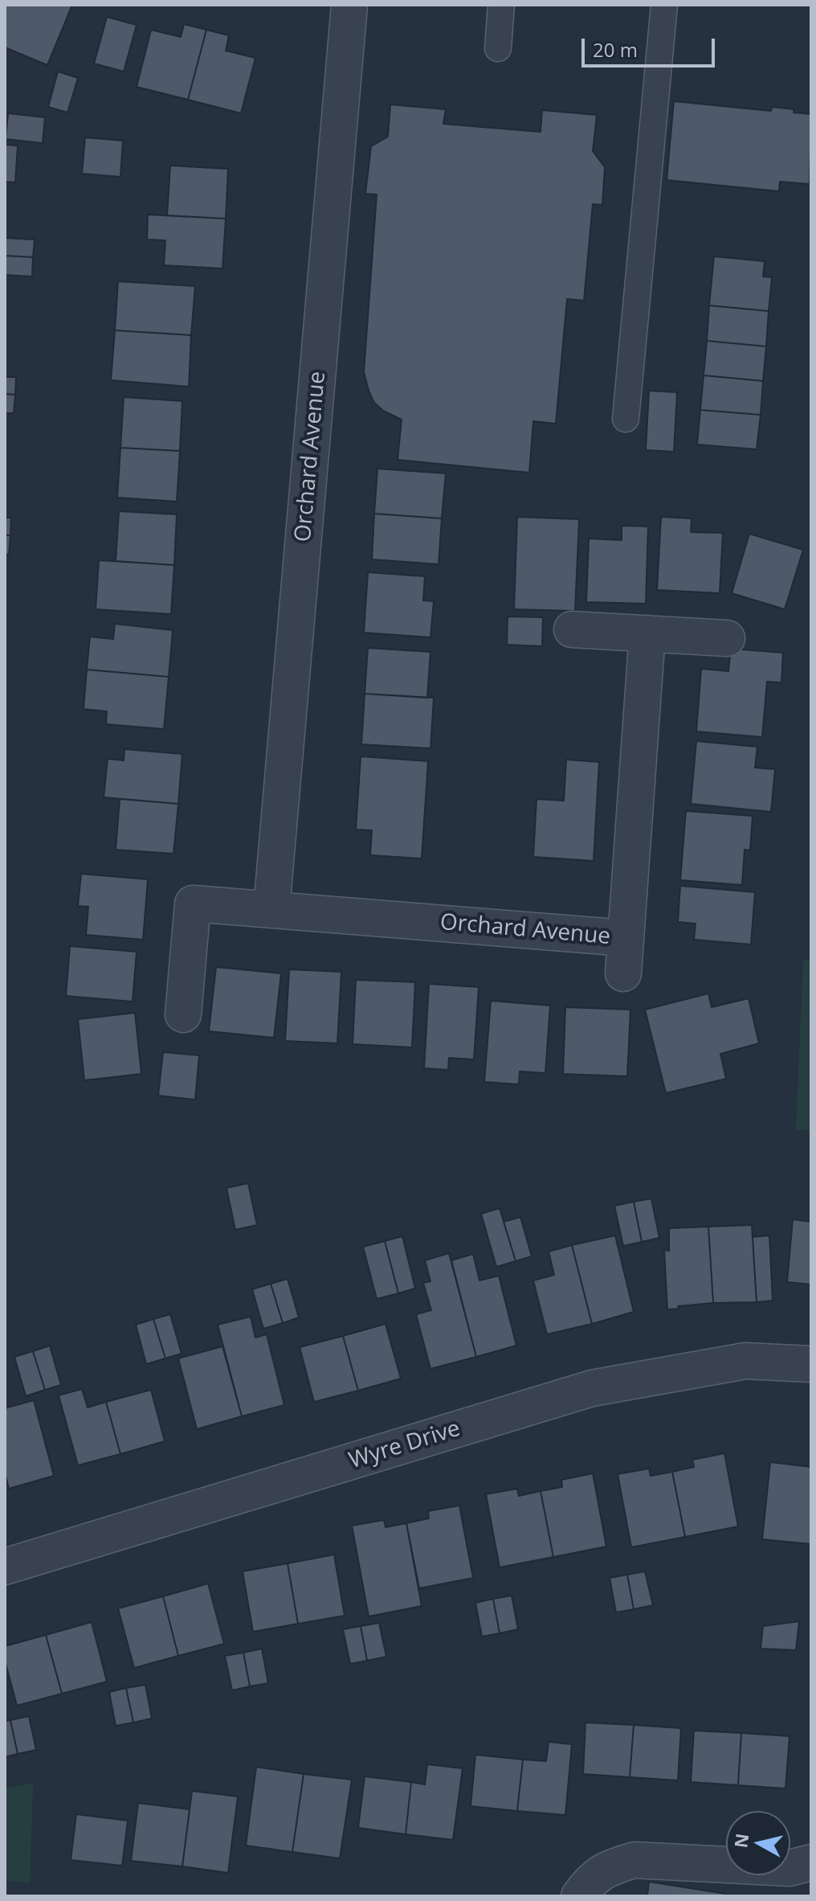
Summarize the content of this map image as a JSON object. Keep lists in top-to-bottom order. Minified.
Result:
{"streets":{"street":["Orchard Avenue","Wyre Drive"]},"scale_bar":"20 m","north":"left"}
